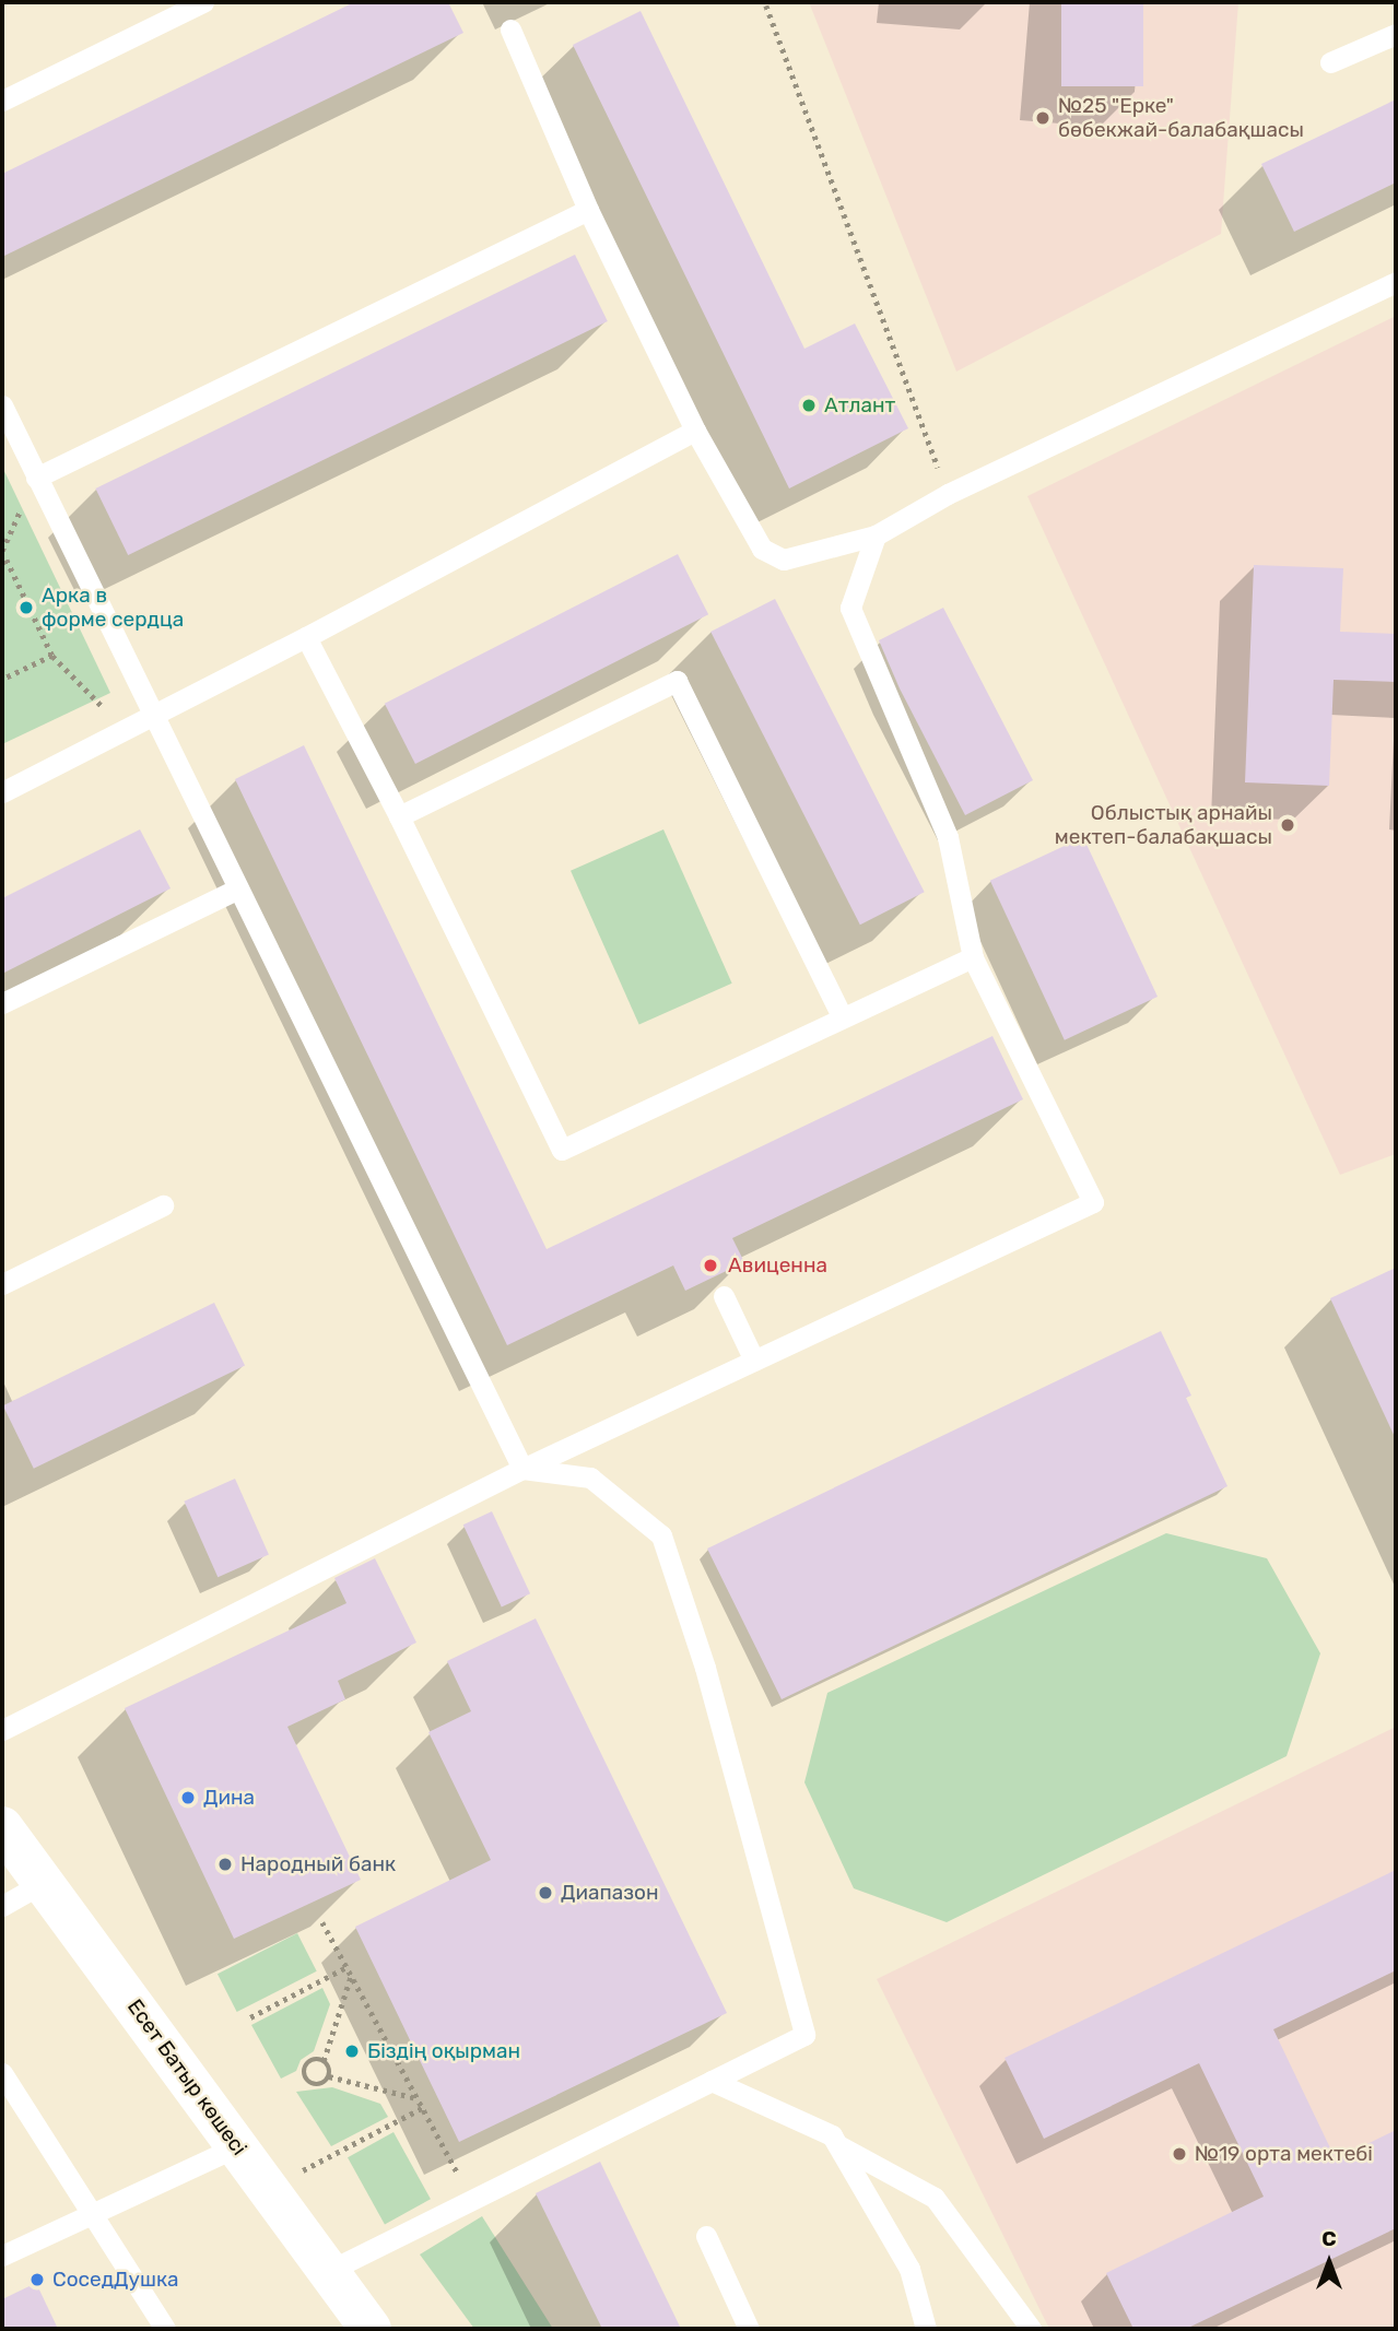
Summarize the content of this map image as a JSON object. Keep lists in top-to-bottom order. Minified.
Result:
{"streets":{"street":["Есет Батыр көшесі"]},"places":["№25 \"Ерке\" бөбекжай-балабақшасы","Атлант","Арка в форме сердца","Облыстық арнайы мектеп-балабақшасы","Авиценна","Дина","Народный банк","Диапазон","Біздің оқырман","№19 орта мектебі","СоседДушка"],"north":"top"}
